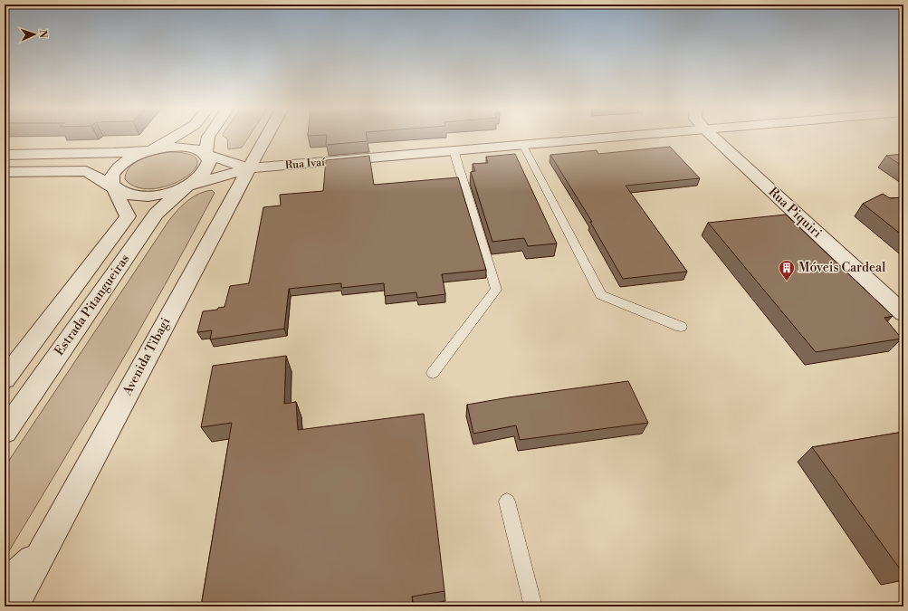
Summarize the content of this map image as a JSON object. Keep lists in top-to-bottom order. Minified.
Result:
{"streets":{"street":["Rua Ivaí","Rua Piquiri","Estrada Pitangueiras","Avenida Tibagi"]},"crossings":[["Rua Ivaí","Estrada Pitangueiras"],["Rua Ivaí","Avenida Tibagi"]],"places":{"building":["Móveis Cardeal"]},"north":"right"}
